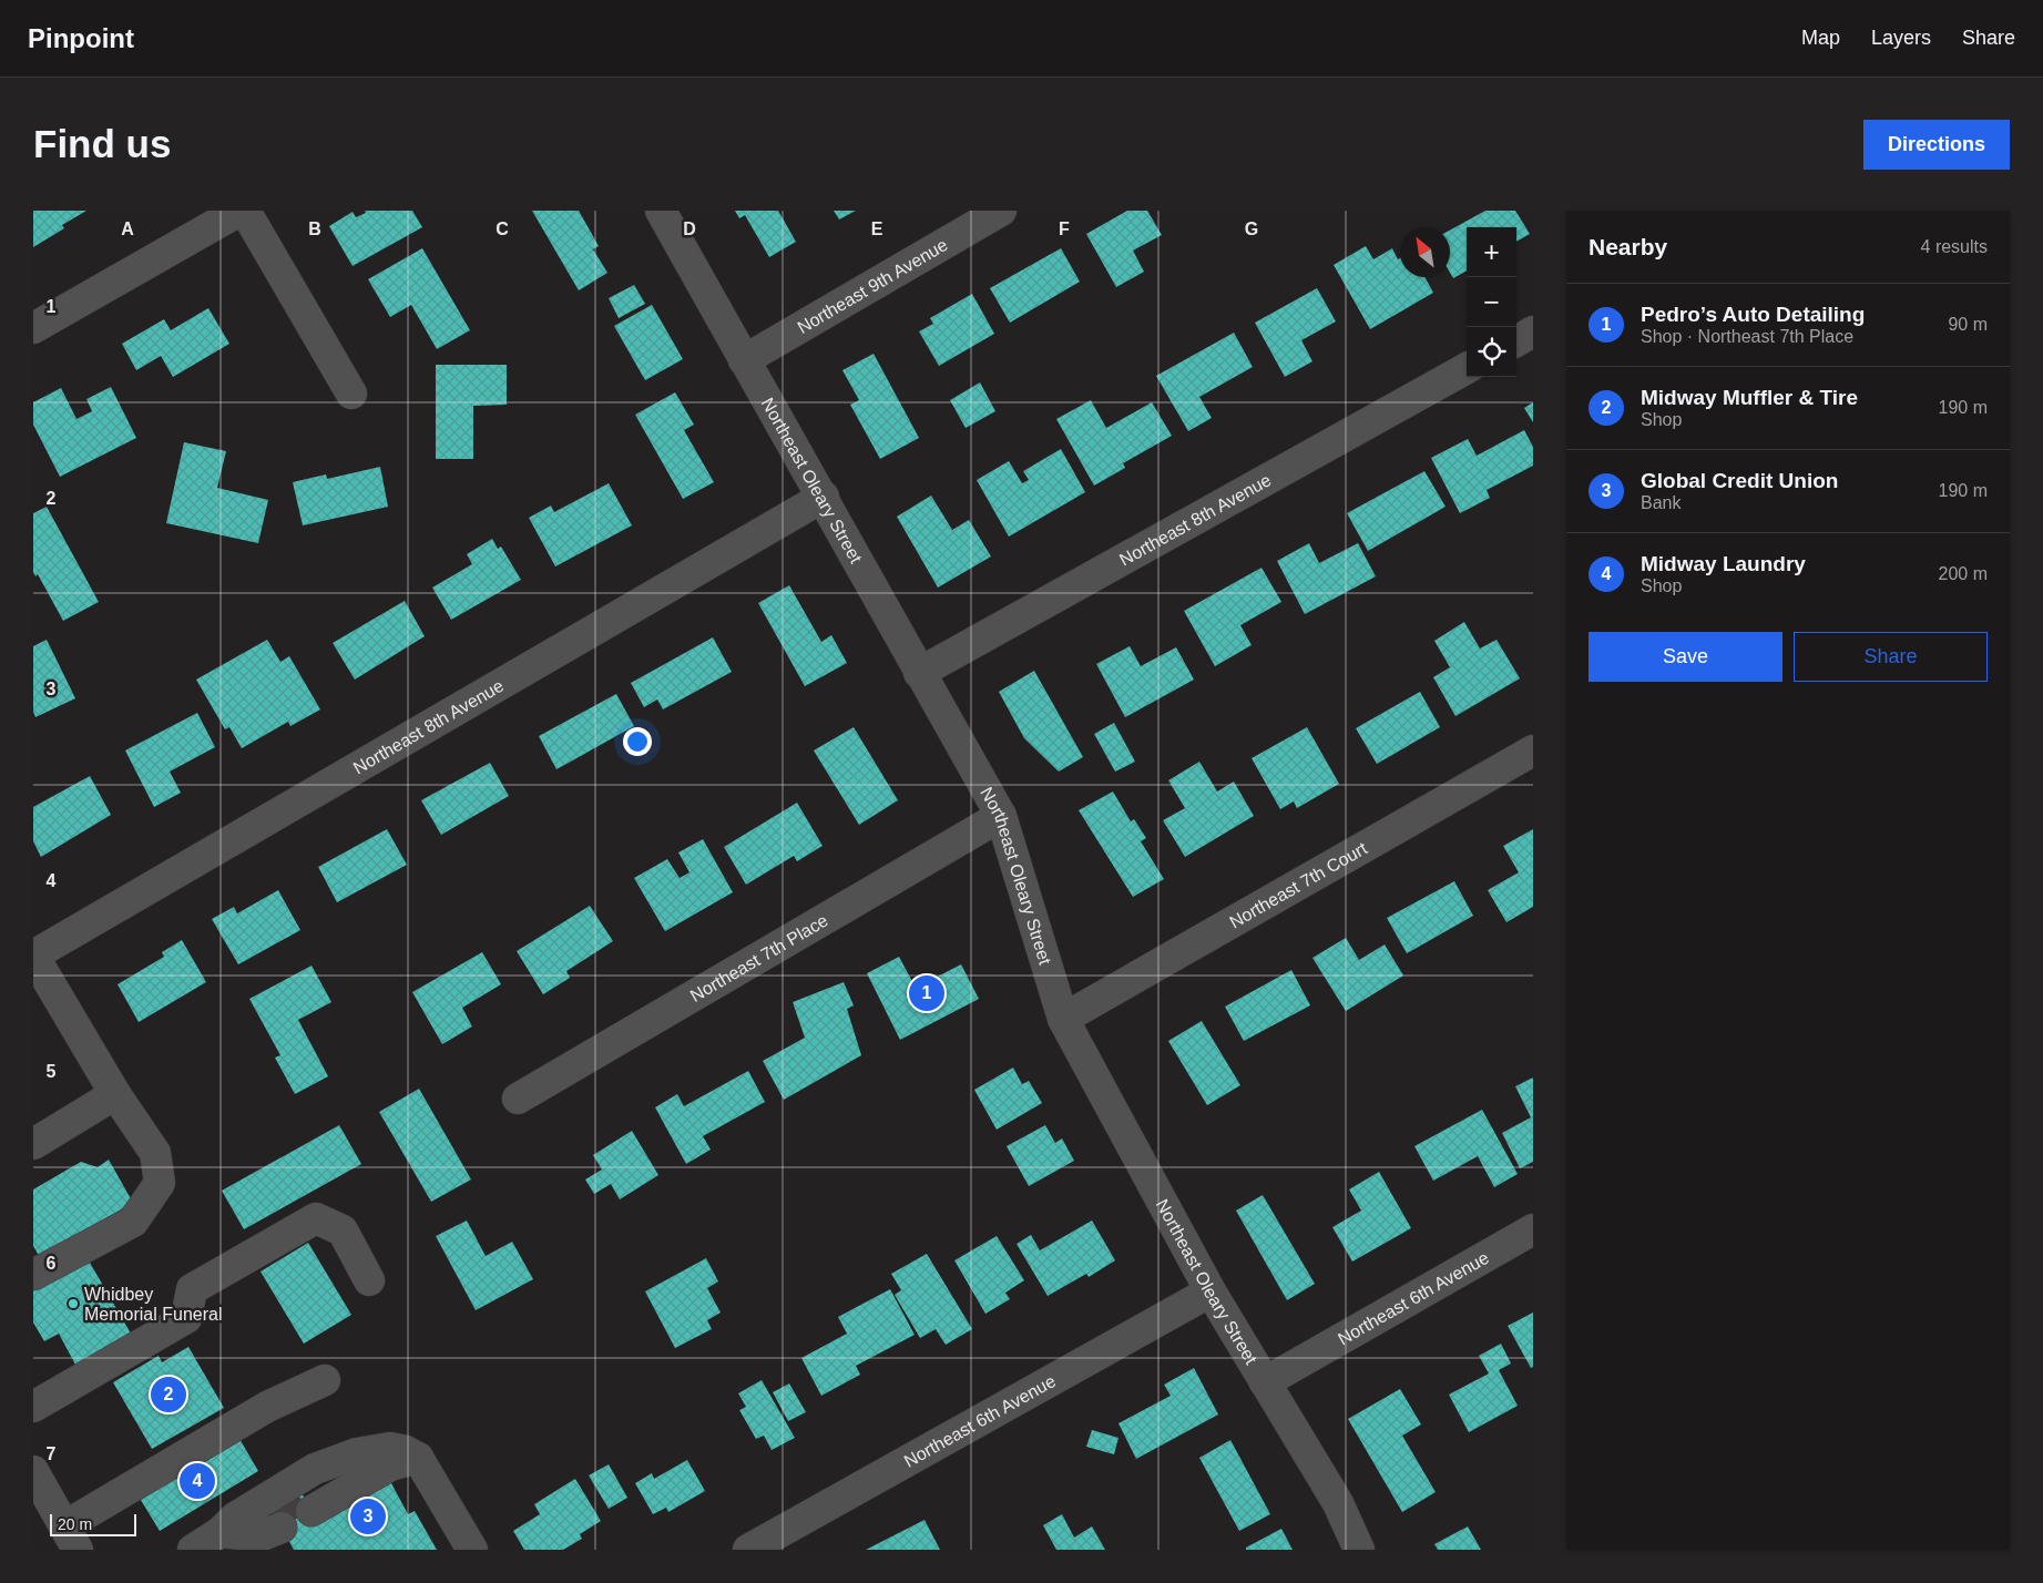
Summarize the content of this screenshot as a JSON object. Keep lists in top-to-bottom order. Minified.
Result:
{"streets":{"street":["Northeast 9th Avenue","Northeast Oleary Street","Northeast 8th Avenue","Northeast 7th Court","Northeast 7th Place","Northeast 6th Avenue"]},"crossings":[["Northeast 9th Avenue","Northeast Oleary Street"],["Northeast Oleary Street","Northeast 8th Avenue"],["Northeast Oleary Street","Northeast 7th Court"],["Northeast Oleary Street","Northeast 7th Place"],["Northeast Oleary Street","Northeast 6th Avenue"]],"places":["Whidbey Memorial Funeral"],"scale_bar":"20 m","north":"top left","page":{"header":"Pinpoint","nav":["Map","Layers","Share"],"buttons":["Directions",["Save","Share"]],"title":"Find us","heading":["Nearby","4 results"],"map_buttons":["+","−"],"list":[{"mark":"1","name":"Pedro’s Auto Detailing","note":"Shop · Northeast 7th Place","value":"90 m"},{"mark":"2","name":"Midway Muffler & Tire","note":"Shop","value":"190 m"},{"mark":"3","name":"Global Credit Union","note":"Bank","value":"190 m"},{"mark":"4","name":"Midway Laundry","note":"Shop","value":"200 m"}],"pins":["1","2","4","3"],"scale":"20 m"},"grid":{"columns":["A","B","C","D","E","F","G"],"rows":["1","2","3","4","5","6","7"]}}
